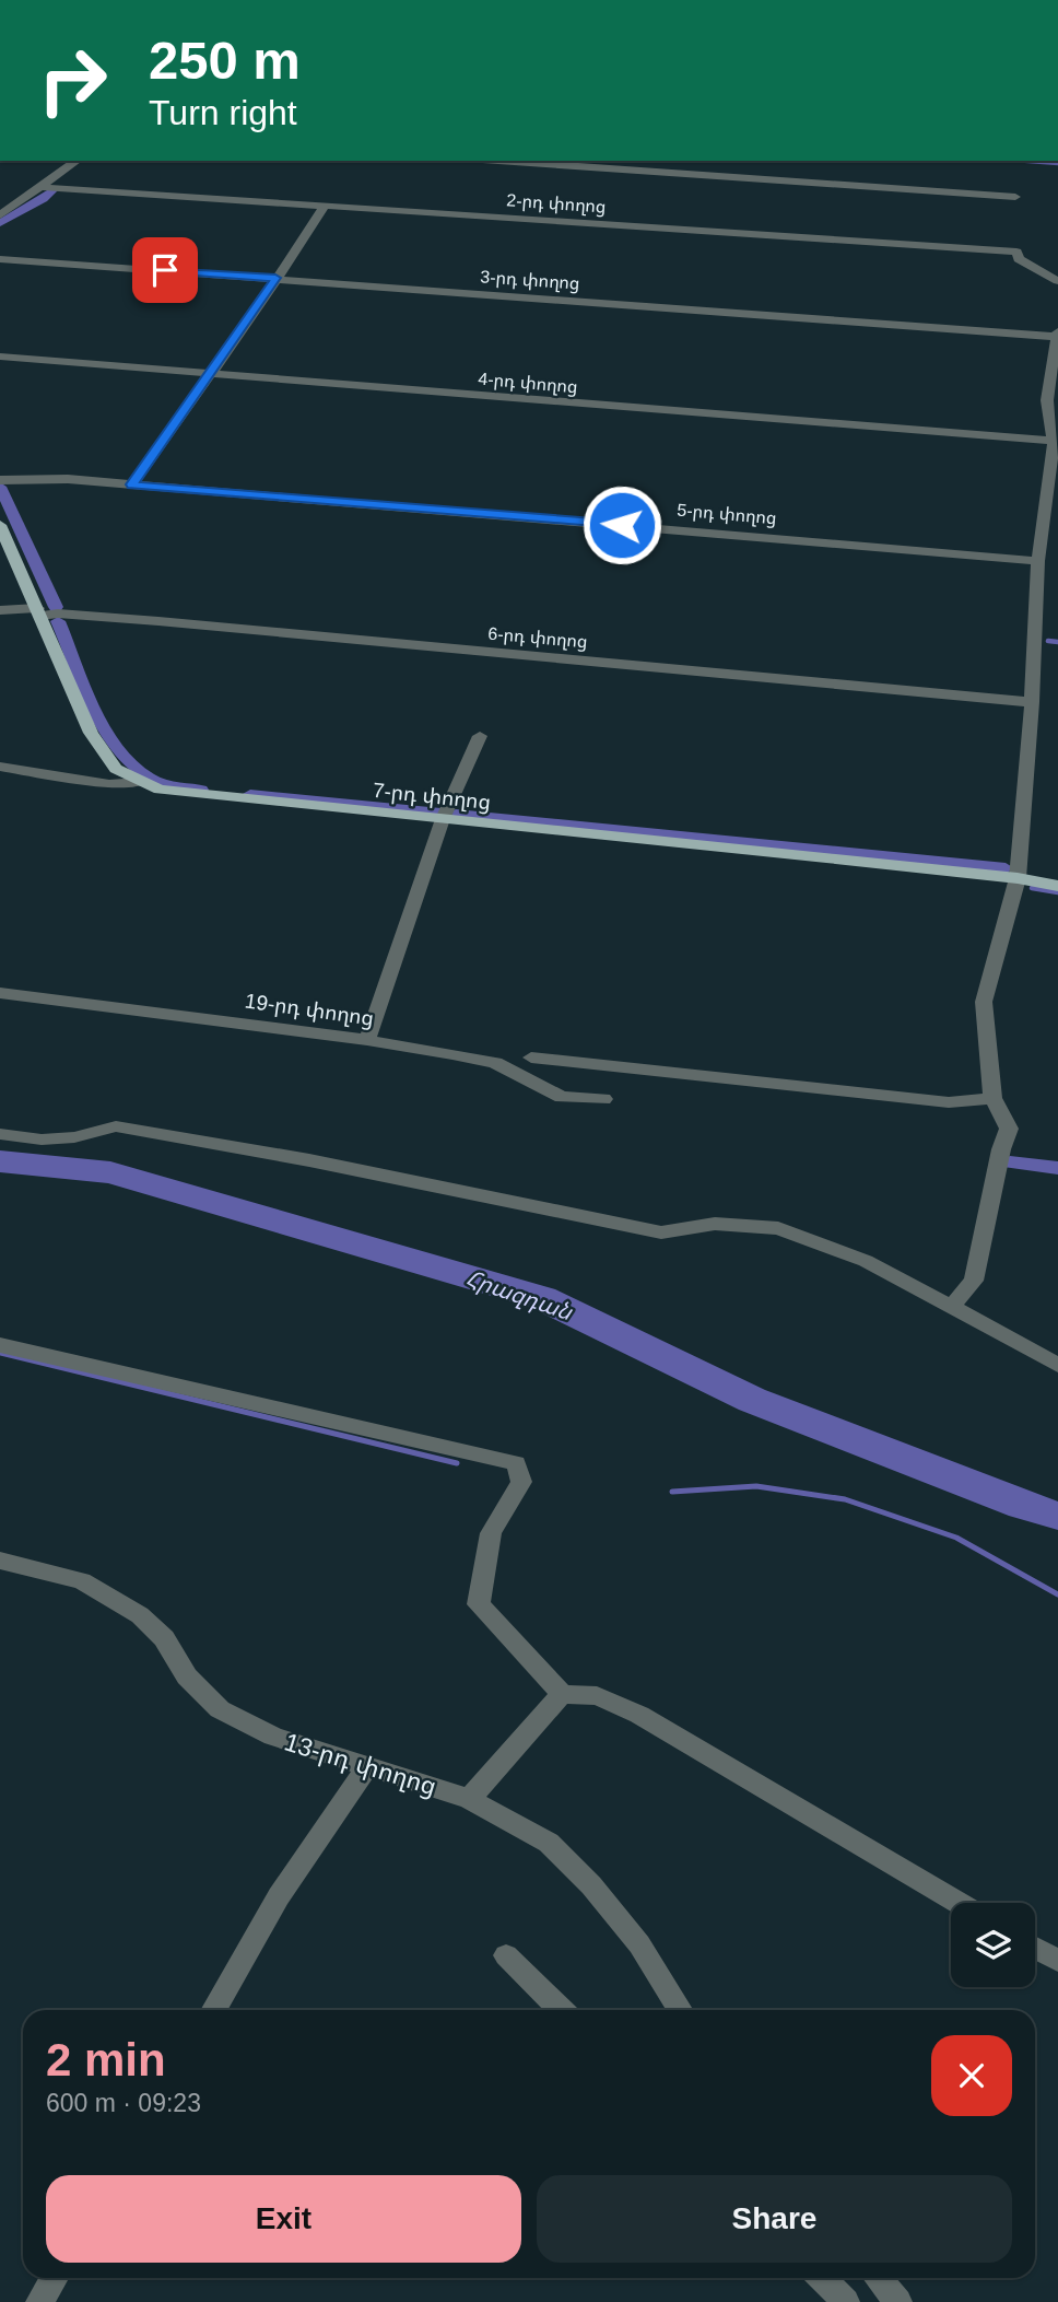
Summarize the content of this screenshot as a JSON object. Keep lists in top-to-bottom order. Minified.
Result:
{"streets":{"main road":["7-րդ փողոց"],"street":["2-րդ փողոց","3-րդ փողոց","4-րդ փողոց","5-րդ փողոց","6-րդ փողոց","19-րդ փողոց","13-րդ փողոց"]},"crossings":[["6-րդ փողոց","7-րդ փողոց"]],"water":["Հրազդան"],"page":{"turn":["250 m","Turn right"],"heading":["2 min","600 m · 09:23"],"buttons":["Exit","Share"]}}
